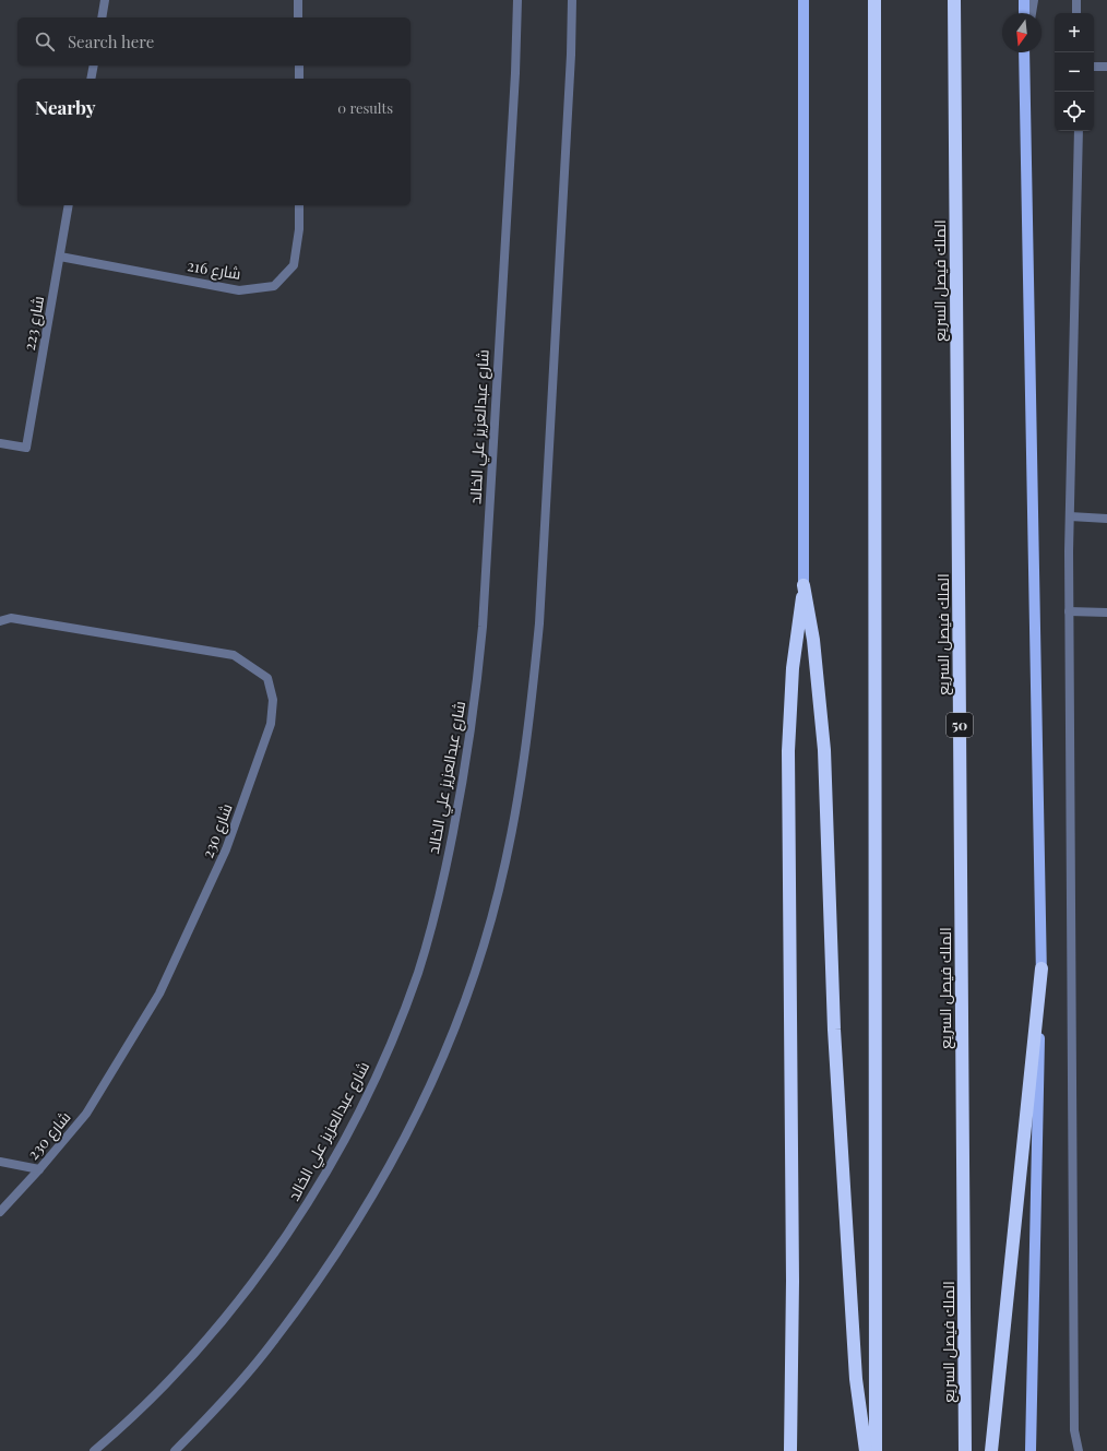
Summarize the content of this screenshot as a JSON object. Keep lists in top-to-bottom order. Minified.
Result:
{"streets":{"highway":["الملك فيصل السريع","50"],"street":["شارع 216","شارع 223","شارع عبدالعزيز علي الخالد","شارع 230"]},"crossings":[["شارع 216","شارع 223"]],"north":"bottom","page":{"map_buttons":["+","−"],"search":"Search here","heading":["Nearby","0 results"]}}
